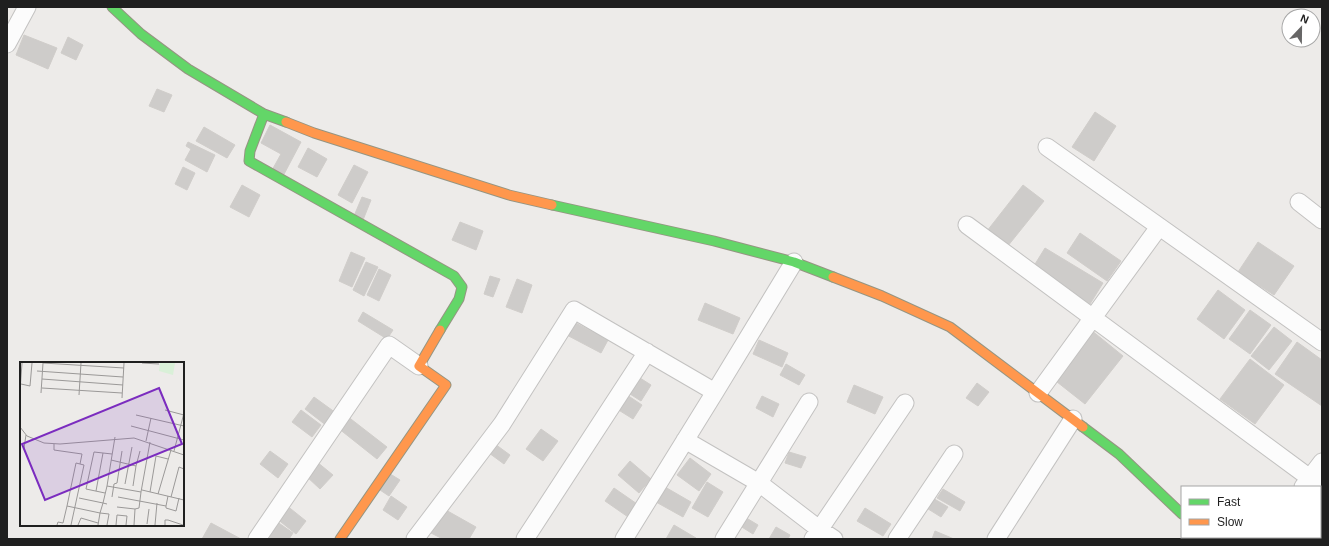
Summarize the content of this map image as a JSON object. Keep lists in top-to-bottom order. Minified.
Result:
{"legend":["Fast","Slow"],"north":"top"}
